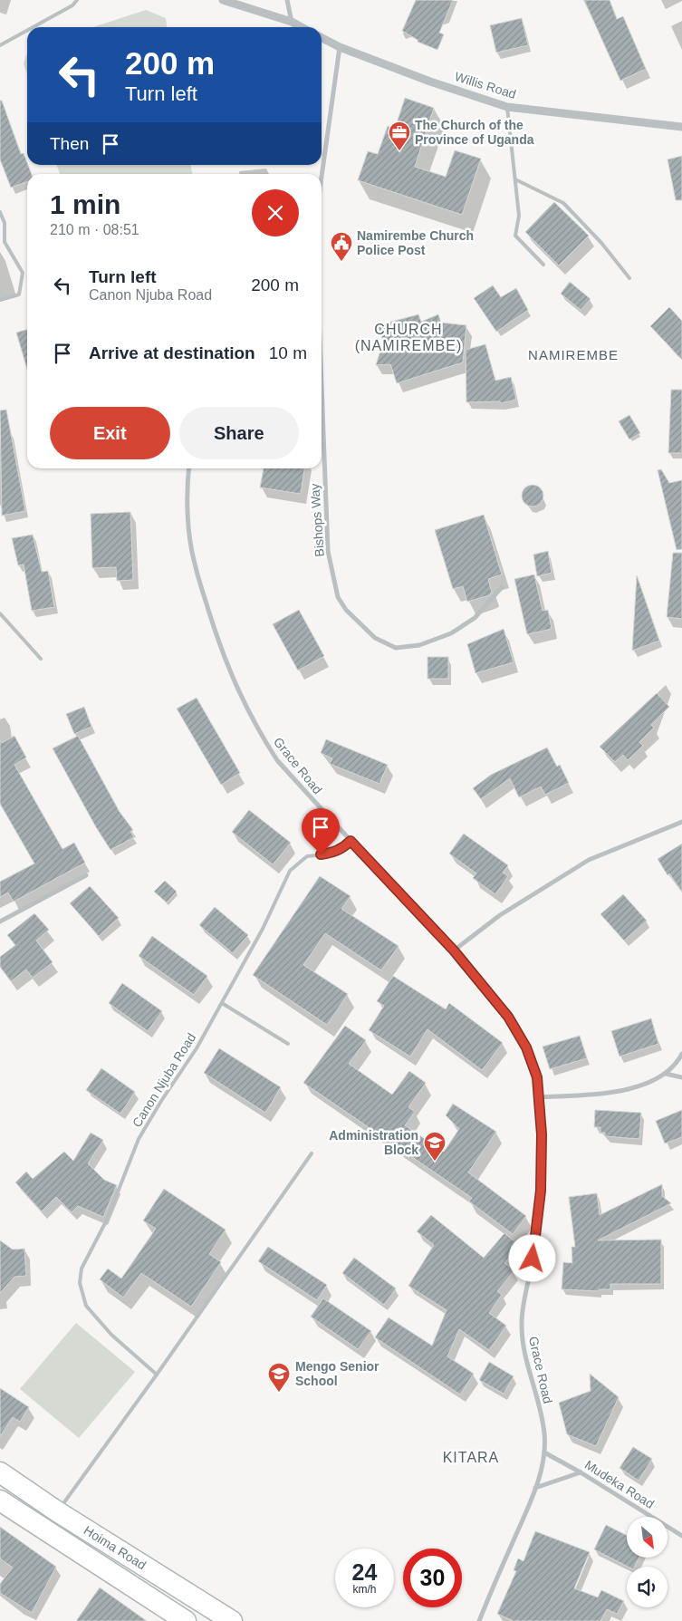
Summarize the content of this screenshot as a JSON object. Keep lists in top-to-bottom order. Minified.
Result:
{"streets":{"main road":["Hoima Road"],"street":["Willis Road","Bishops Way","Grace Road","Mudeka Road"],"lane":["Canon Njuba Road"]},"crossings":[["Willis Road","Bishops Way"],["Grace Road","Canon Njuba Road"],["Grace Road","Mudeka Road"]],"districts":["CHURCH (NAMIREMBE)","NAMIREMBE","KITARA"],"places":{"office":["The Church of the Province of Uganda"],"public building":["Namirembe Church Police Post"],"school or university":["Administration Block","Mengo Senior School"]},"north":"bottom right","page":{"turn":["200 m","Turn left"],"then":"Then","heading":["1 min","210 m · 08:51"],"list":[{"name":"Turn left","note":"Canon Njuba Road","value":"200 m"},{"name":"Arrive at destination","value":"10 m"}],"buttons":["Exit","Share"],"speed":"24 km/h","limit":"30"}}
